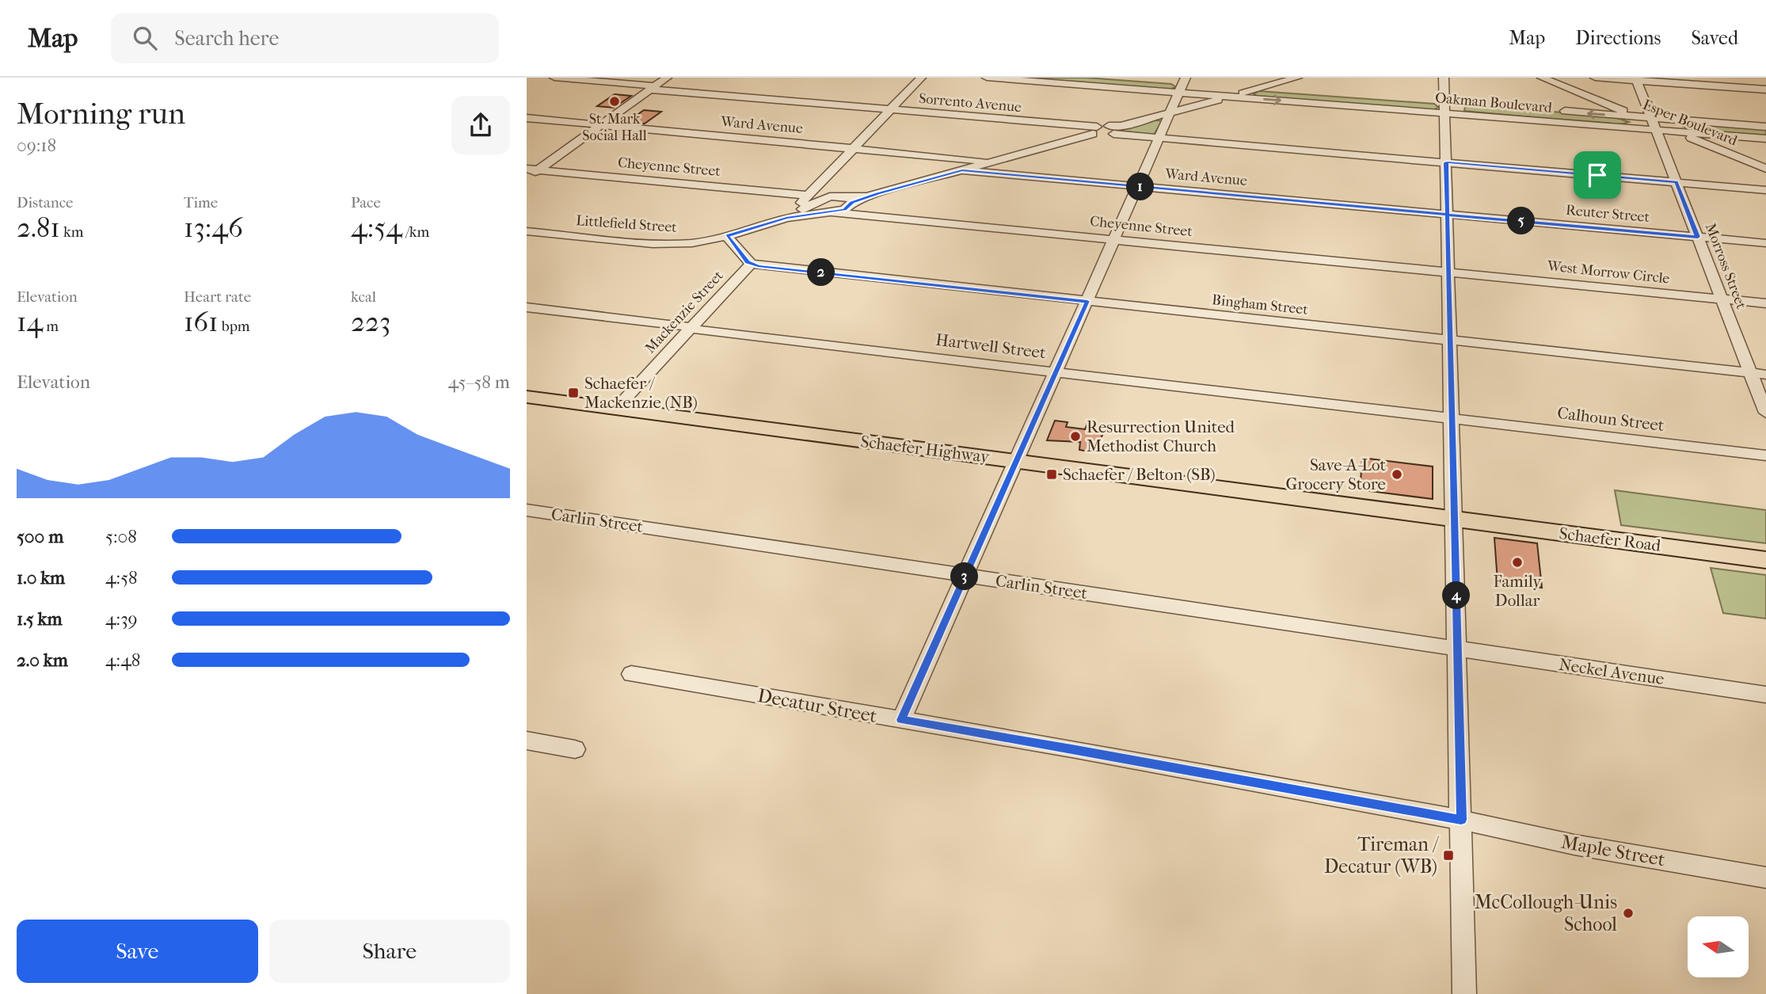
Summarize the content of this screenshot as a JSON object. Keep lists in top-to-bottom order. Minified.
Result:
{"streets":{"main road":["Schaefer Highway","Schaefer Road"],"street":["Sorrento Avenue","Oakman Boulevard","Esper Boulevard","Ward Avenue","Cheyenne Street","Reuter Street","Littlefield Street","Morross Street","West Morrow Circle","Bingham Street","Mackenzie Street","Hartwell Street","Calhoun Street","Carlin Street","Neckel Avenue","Decatur Street","Maple Street"]},"crossings":[["Sorrento Avenue","Littlefield Street"],["Oakman Boulevard","Esper Boulevard"],["Oakman Boulevard","Morross Street"],["Esper Boulevard","Morross Street"],["Ward Avenue","Reuter Street"],["Ward Avenue","Littlefield Street"],["Cheyenne Street","Littlefield Street"],["Cheyenne Street","West Morrow Circle"],["Reuter Street","Morross Street"],["Morross Street","West Morrow Circle"],["Morross Street","Bingham Street"],["Bingham Street","Mackenzie Street"],["Mackenzie Street","Hartwell Street"],["Mackenzie Street","Schaefer Highway"],["Hartwell Street","Calhoun Street"],["Schaefer Highway","Schaefer Road"],["Carlin Street","Neckel Avenue"],["Decatur Street","Maple Street"]],"places":{"other":["St. Mark Social Hall","Resurrection United Methodist Church","Save-A-Lot Grocery Store","Family Dollar","McCollough-Unis School"],"transit":["Schaefer / Mackenzie (NB)","Schaefer / Belton (SB)","Tireman / Decatur (WB)"]},"north":"left","page":{"header":"Map","search":"Search here","nav":["Map","Directions","Saved"],"heading":["Morning run","09:18"],"stats":[["Distance","2.81 km"],["Time","13:46"],["Pace","4:54 /km"],["Elevation","14 m"],["Heart rate","161 bpm"],["kcal","223"]],"pins":["1","5","2","3","4"],"chart":["Elevation","45–58 m"],"list":[{"name":"500 m","note":"5:08"},{"name":"1.0 km","note":"4:58"},{"name":"1.5 km","note":"4:39"},{"name":"2.0 km","note":"4:48"}],"buttons":["Save","Share"]}}
